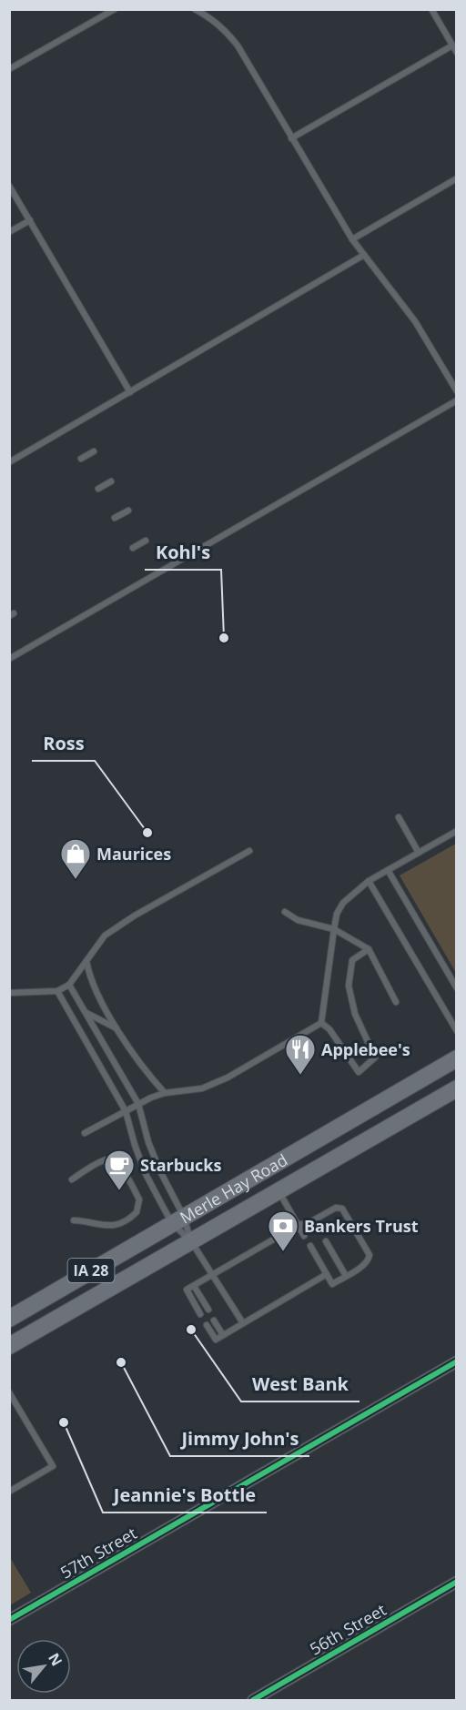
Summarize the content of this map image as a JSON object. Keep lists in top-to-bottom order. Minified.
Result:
{"streets":{"main road":["Merle Hay Road","IA 28"],"street":["57th Street","56th Street"]},"places":{"other":["Kohl's","Ross","West Bank","Jimmy John's","Jeannie's Bottle"],"shop":["Maurices"],"restaurant":["Applebee's"],"cafe":["Starbucks"],"bank":["Bankers Trust"]},"north":"top right"}
